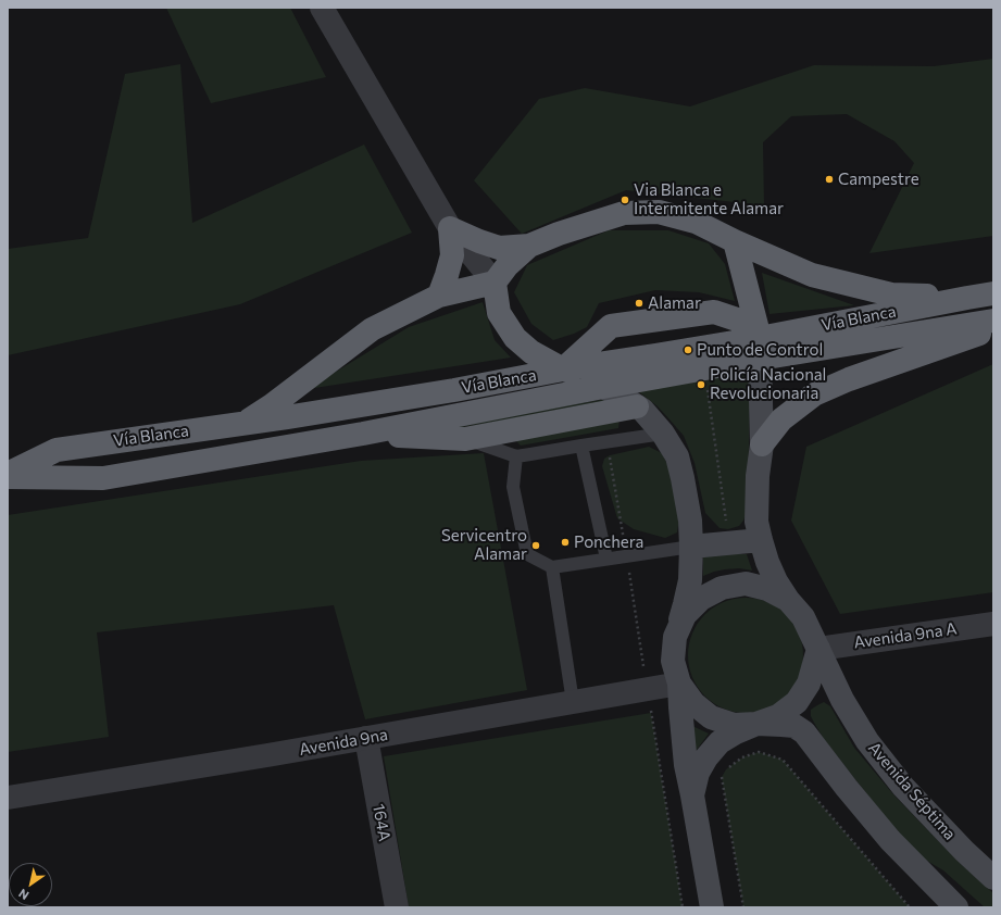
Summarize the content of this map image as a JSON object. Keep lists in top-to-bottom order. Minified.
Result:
{"streets":{"highway":["Vía Blanca"],"main road":["Avenida Séptima"],"street":["Avenida 9na A","Avenida 9na","164A"]},"crossings":[["Avenida 9na A","Avenida 9na"],["Avenida 9na A","Avenida Séptima"],["Avenida 9na","Avenida Séptima"],["Avenida 9na","164A"]],"places":["Campestre","Via Blanca e Intermitente Alamar","Alamar","Punto de Control","Policía Nacional Revolucionaria","Ponchera","Servicentro Alamar"],"north":"bottom left"}
